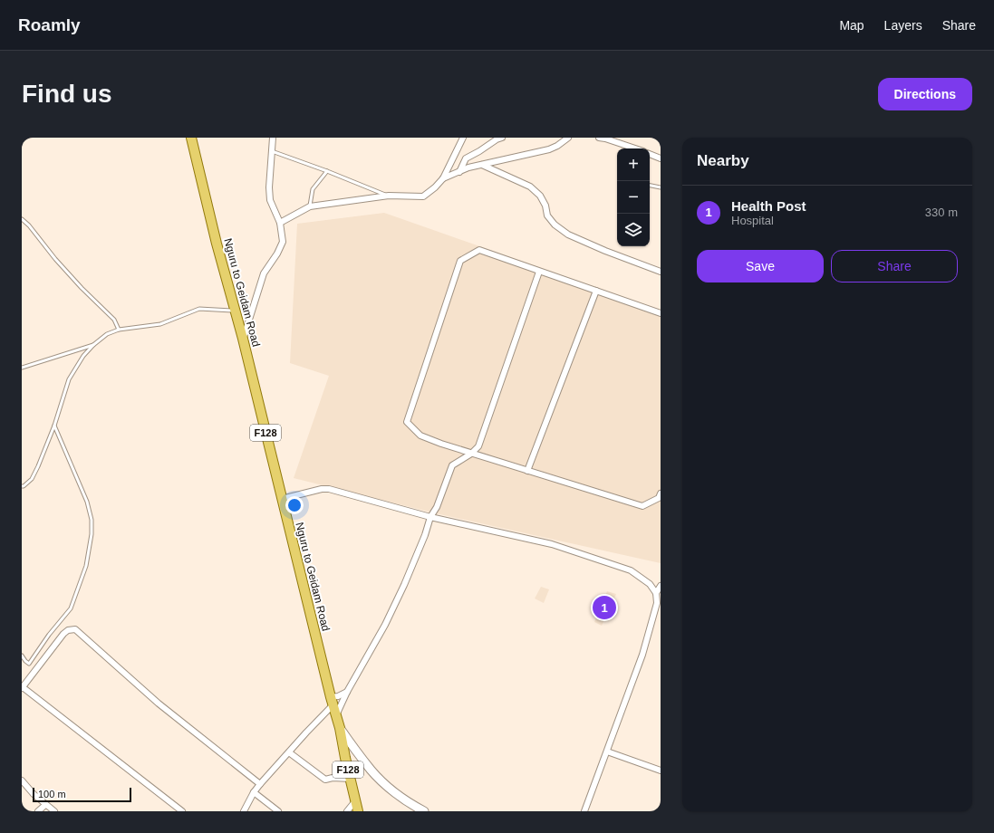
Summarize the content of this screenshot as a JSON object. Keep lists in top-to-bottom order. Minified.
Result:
{"streets":{"main road":["Nguru to Geidam Road","F128"]},"scale_bar":"100 m","page":{"header":"Roamly","nav":["Map","Layers","Share"],"buttons":["Directions",["Save","Share"]],"title":"Find us","heading":"Nearby","map_buttons":["+","−"],"list":[{"mark":"1","name":"Health Post","note":"Hospital","value":"330 m"}],"pins":"1","scale":"100 m"}}
